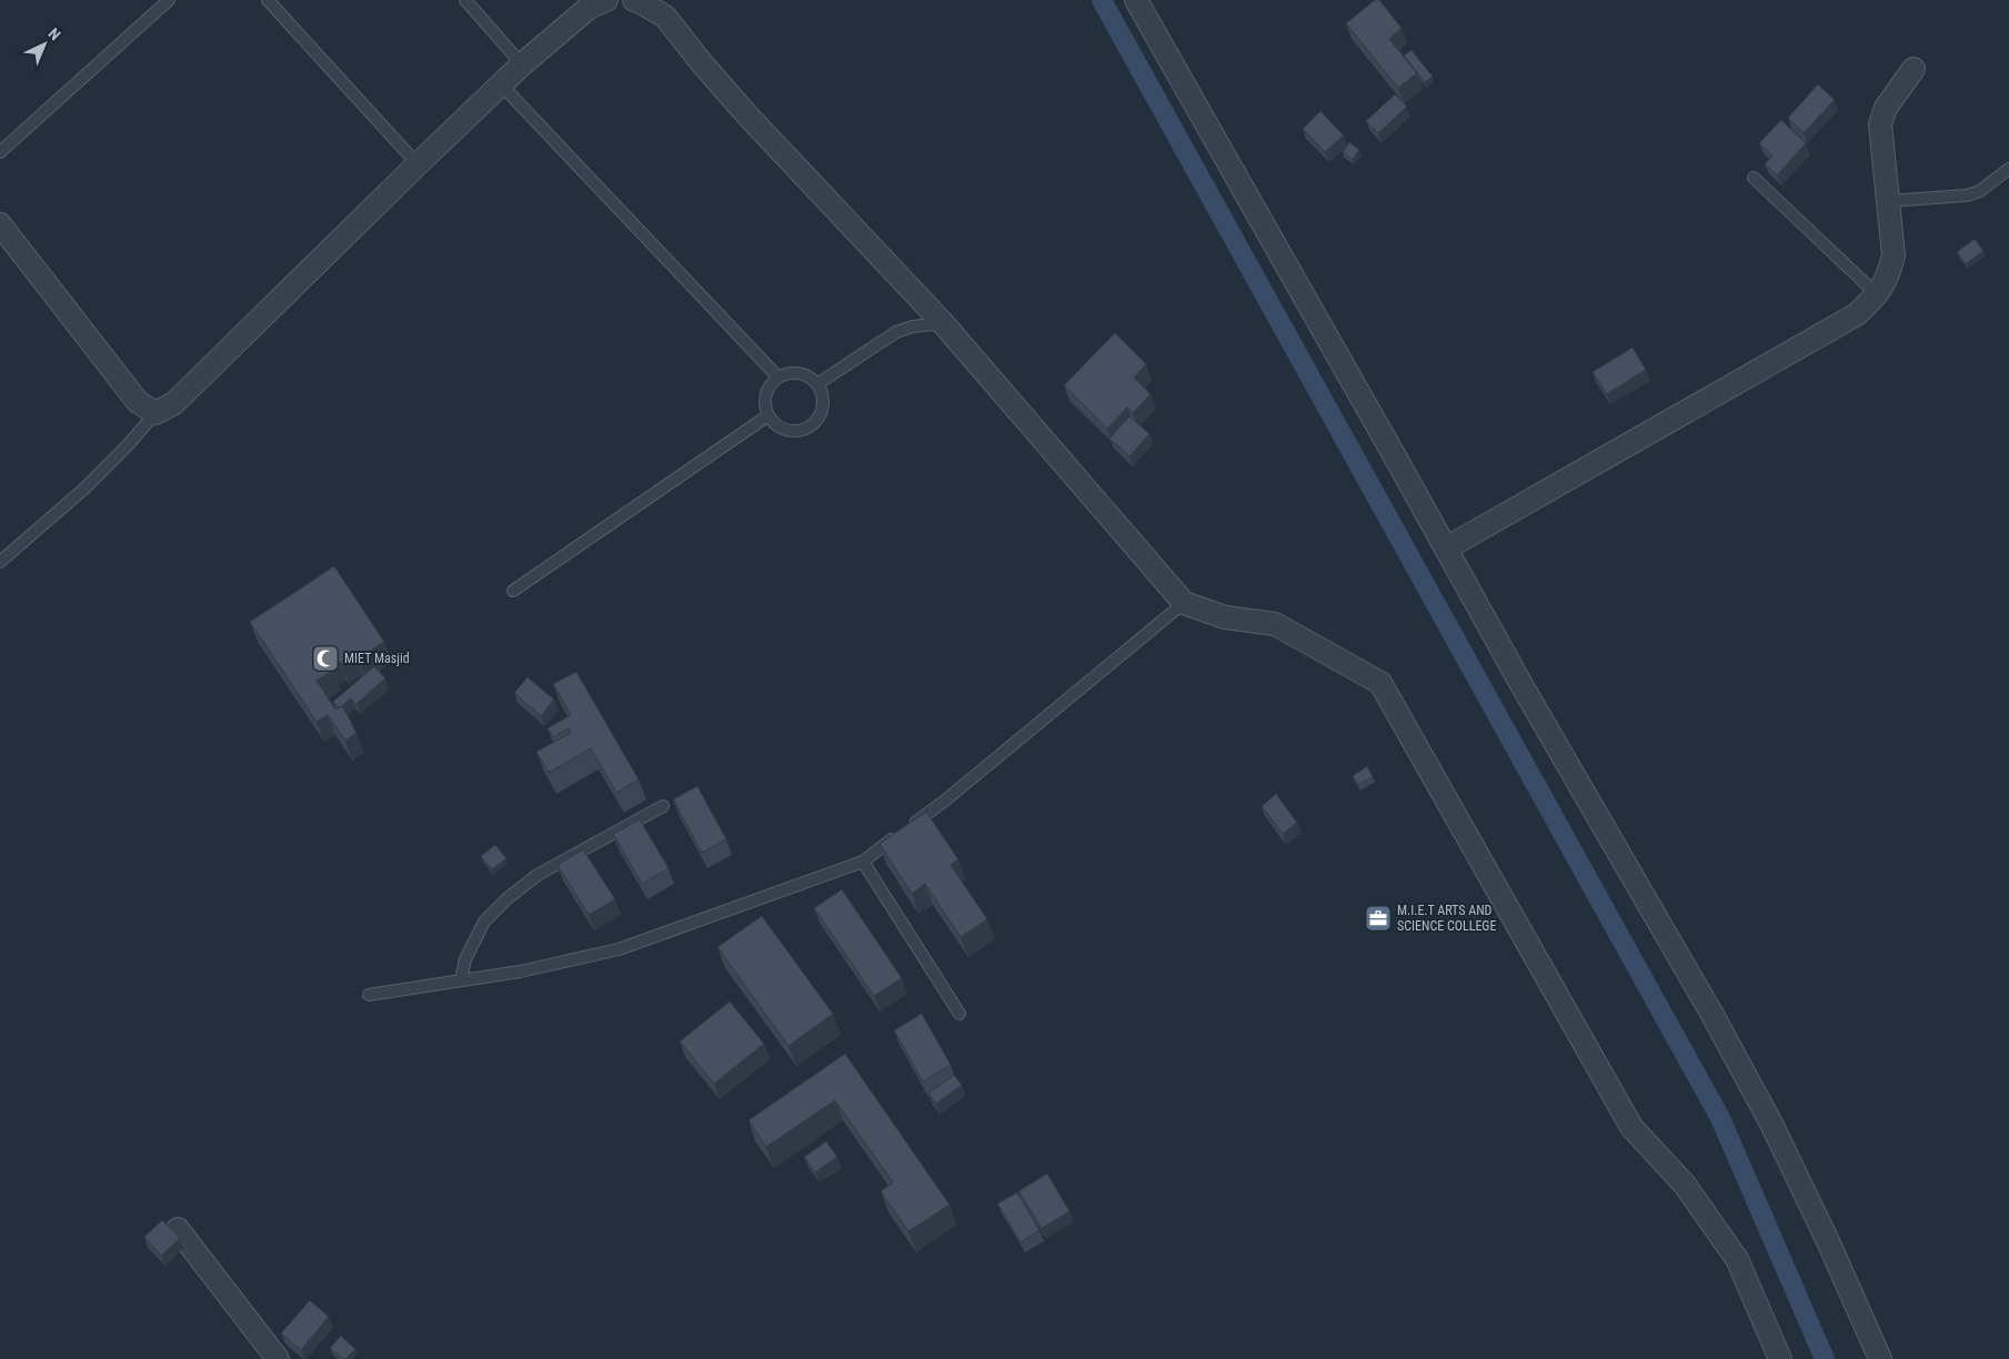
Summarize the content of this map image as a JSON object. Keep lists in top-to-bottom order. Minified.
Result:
{"places":{"mosque":["MIET Masjid"],"office":["M.I.E.T ARTS AND SCIENCE COLLEGE"]},"north":"top right"}
